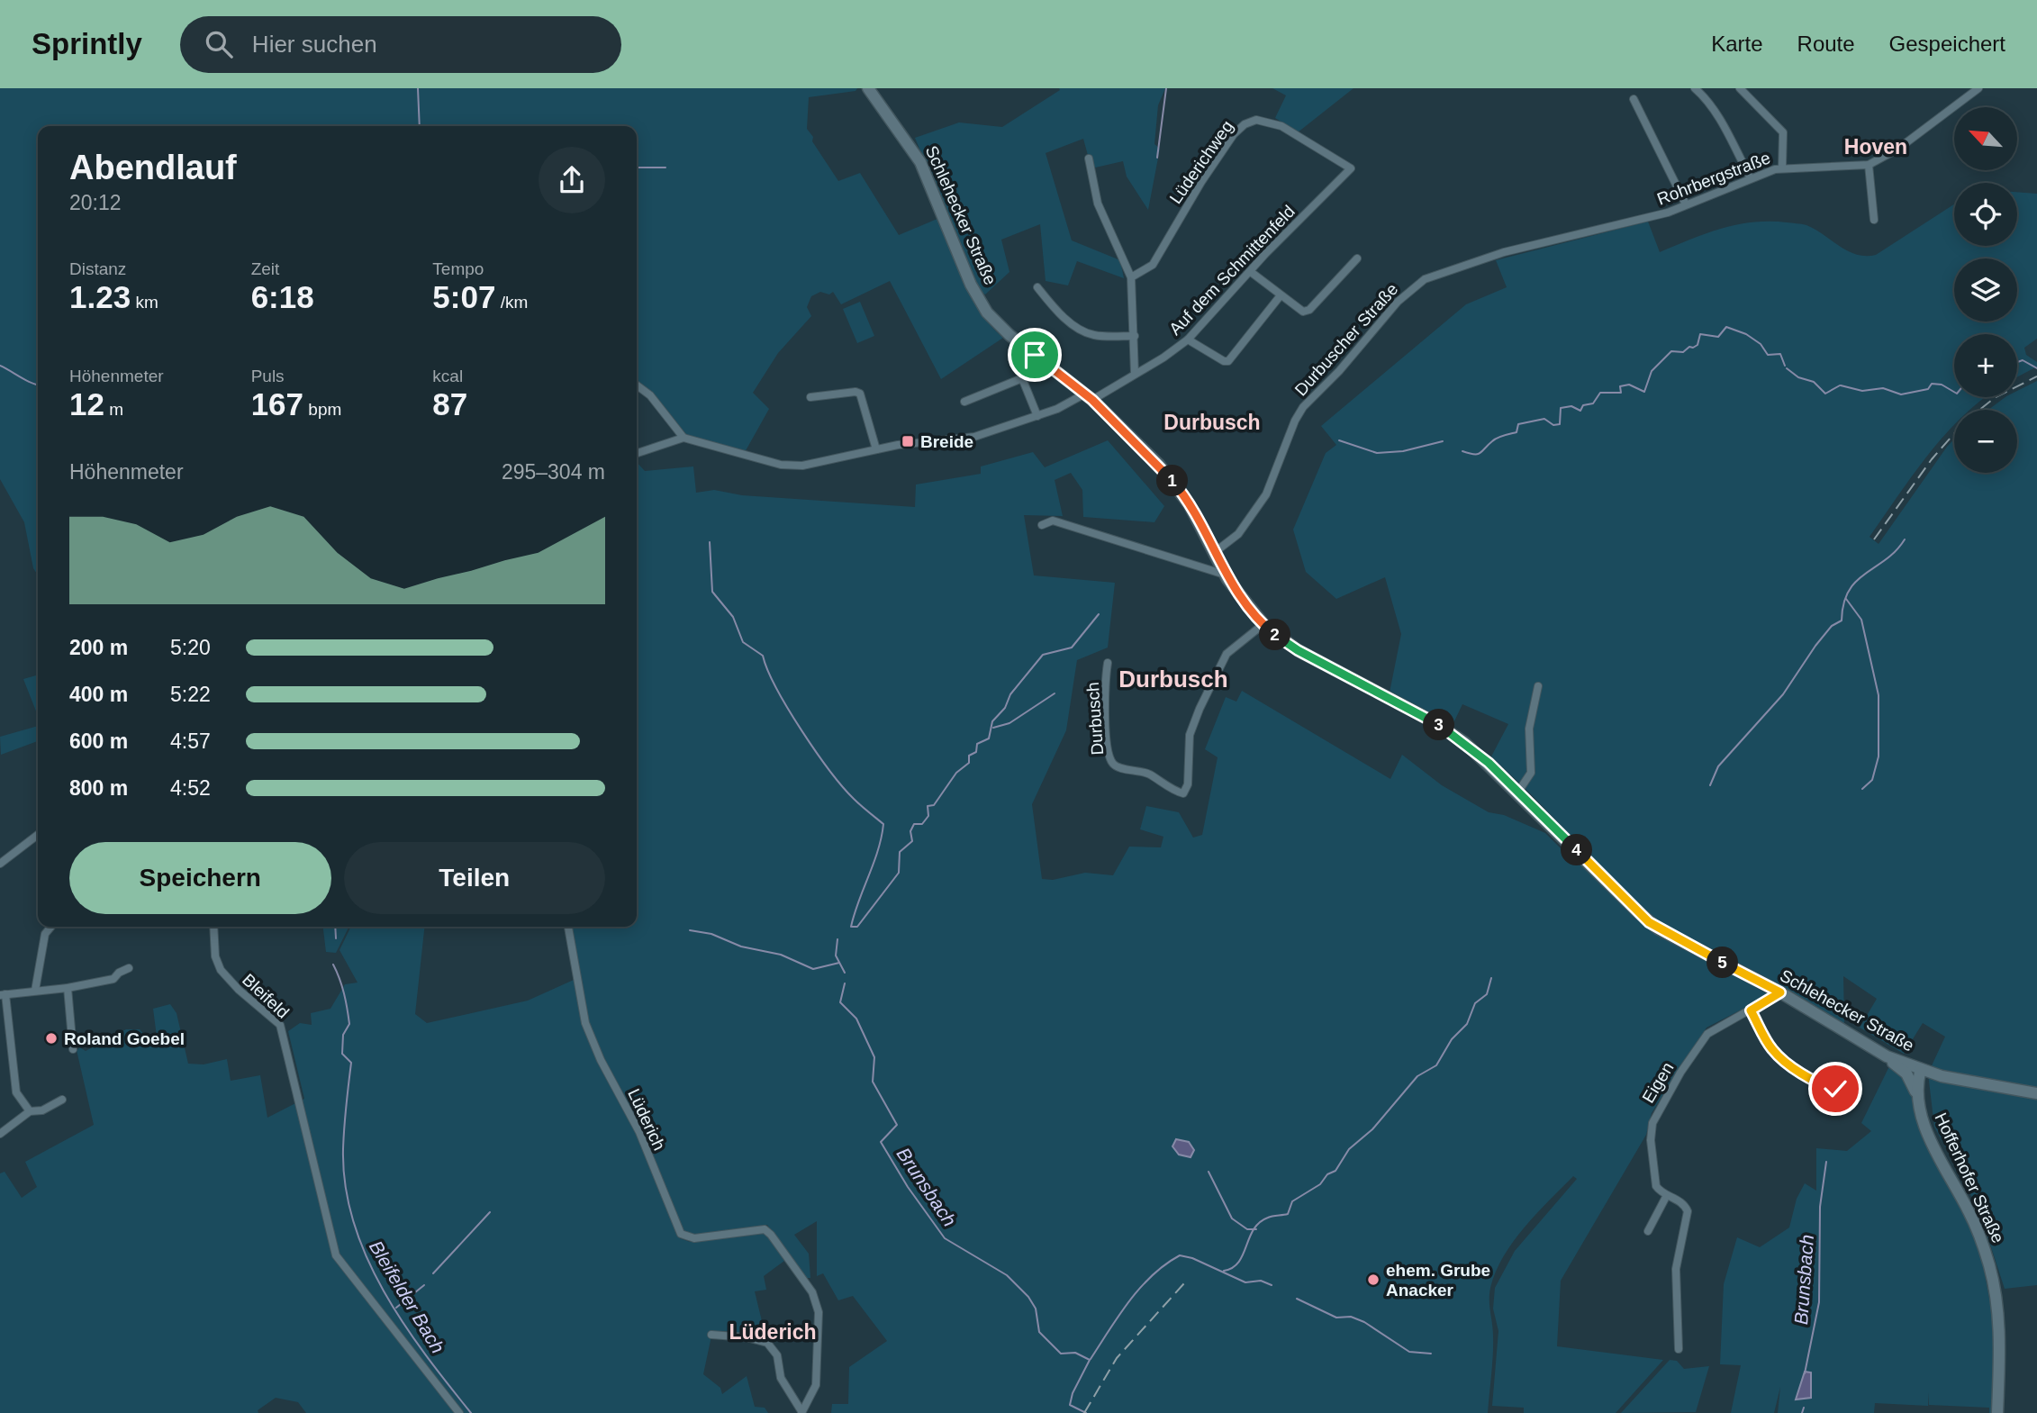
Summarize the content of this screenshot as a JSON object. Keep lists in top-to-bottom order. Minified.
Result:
{"streets":{"main road":["Schlehecker Straße","Hofferhofer Straße"],"street":["Lüderichweg","Rohrbergstraße","Auf dem Schmittenfeld","Durbuscher Straße","Durbusch","Bleifeld","Eigen","Lüderich"]},"crossings":[["Lüderichweg","Auf dem Schmittenfeld"],["Rohrbergstraße","Durbuscher Straße"],["Schlehecker Straße","Auf dem Schmittenfeld"],["Schlehecker Straße","Durbuscher Straße"],["Schlehecker Straße","Durbusch"],["Schlehecker Straße","Eigen"],["Schlehecker Straße","Hofferhofer Straße"]],"districts":["Hoven","Durbusch","Durbusch","Lüderich"],"water":["Brunsbach","Bleifelder Bach"],"places":{"transit":["Breide"],"other":["Roland Goebel","ehem. Grube Anacker"]},"north":"top left","page":{"header":"Sprintly","search":"Hier suchen","nav":["Karte","Route","Gespeichert"],"map_buttons":["+","−"],"heading":["Abendlauf","20:12"],"stats":[["Distanz","1.23 km"],["Zeit","6:18"],["Tempo","5:07 /km"],["Höhenmeter","12 m"],["Puls","167 bpm"],["kcal","87"]],"chart":["Höhenmeter","295–304 m"],"pins":["1","2","3","4","5"],"list":[{"name":"200 m","note":"5:20"},{"name":"400 m","note":"5:22"},{"name":"600 m","note":"4:57"},{"name":"800 m","note":"4:52"}],"buttons":["Speichern","Teilen"]}}
